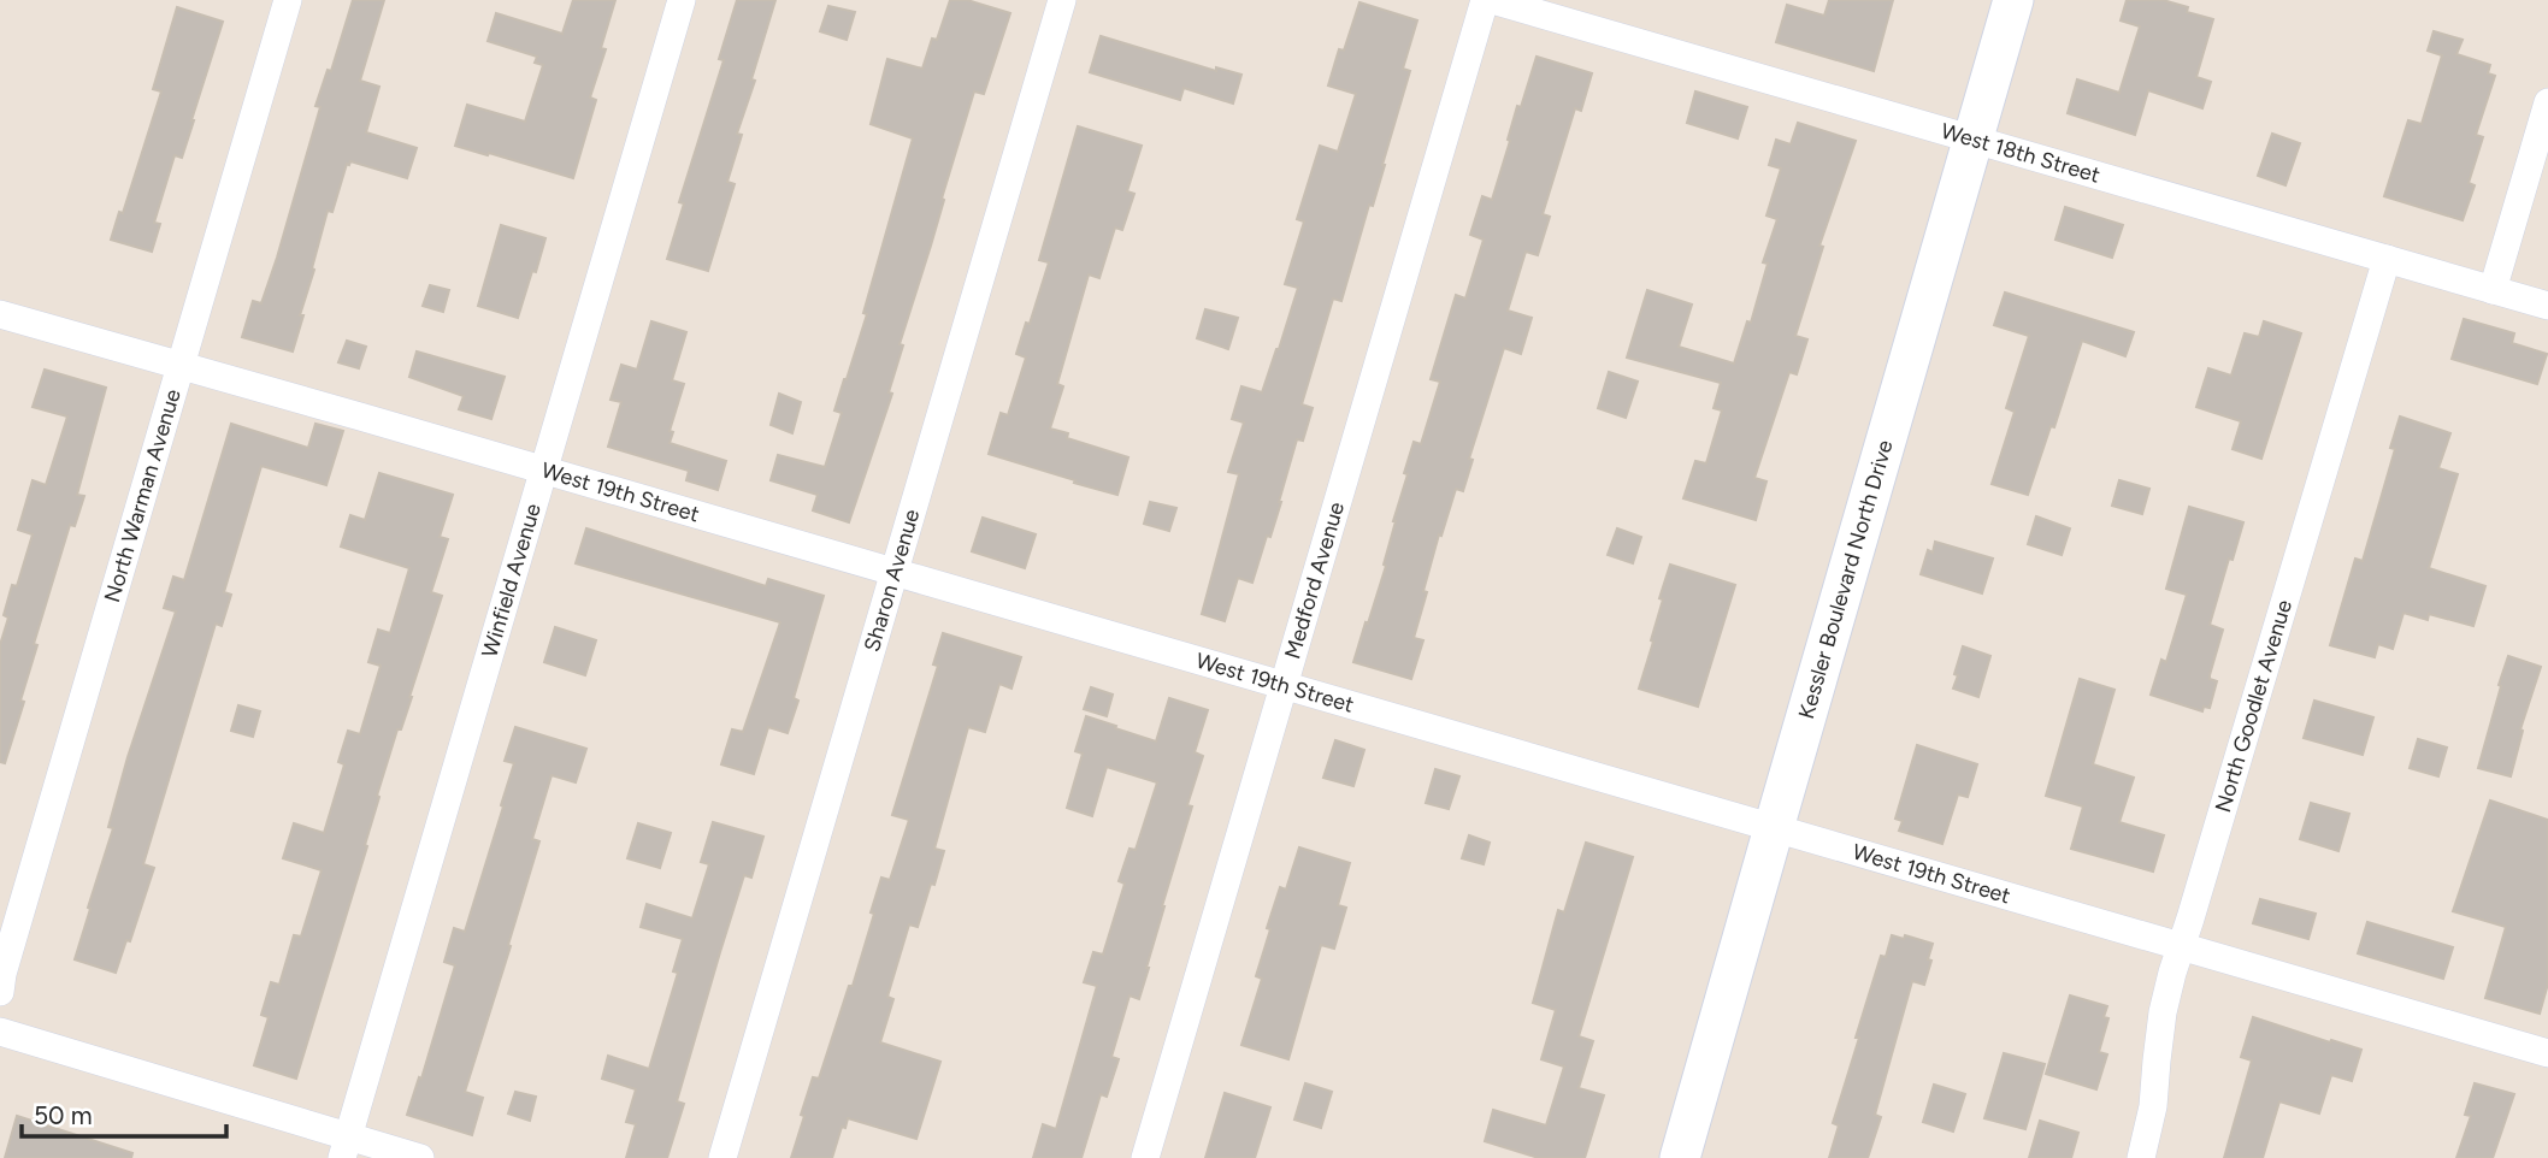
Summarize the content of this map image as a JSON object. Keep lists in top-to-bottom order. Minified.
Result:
{"streets":{"main road":["Kessler Boulevard North Drive"],"street":["West 18th Street","West 19th Street","North Warman Avenue","Winfield Avenue","Sharon Avenue","Medford Avenue","North Goodlet Avenue"]},"crossings":[["West 18th Street","Kessler Boulevard North Drive"],["West 18th Street","North Goodlet Avenue"],["West 19th Street","North Warman Avenue"],["West 19th Street","Winfield Avenue"],["West 19th Street","Sharon Avenue"],["West 19th Street","Medford Avenue"],["West 19th Street","Kessler Boulevard North Drive"],["West 19th Street","North Goodlet Avenue"]],"scale_bar":"50 m"}
